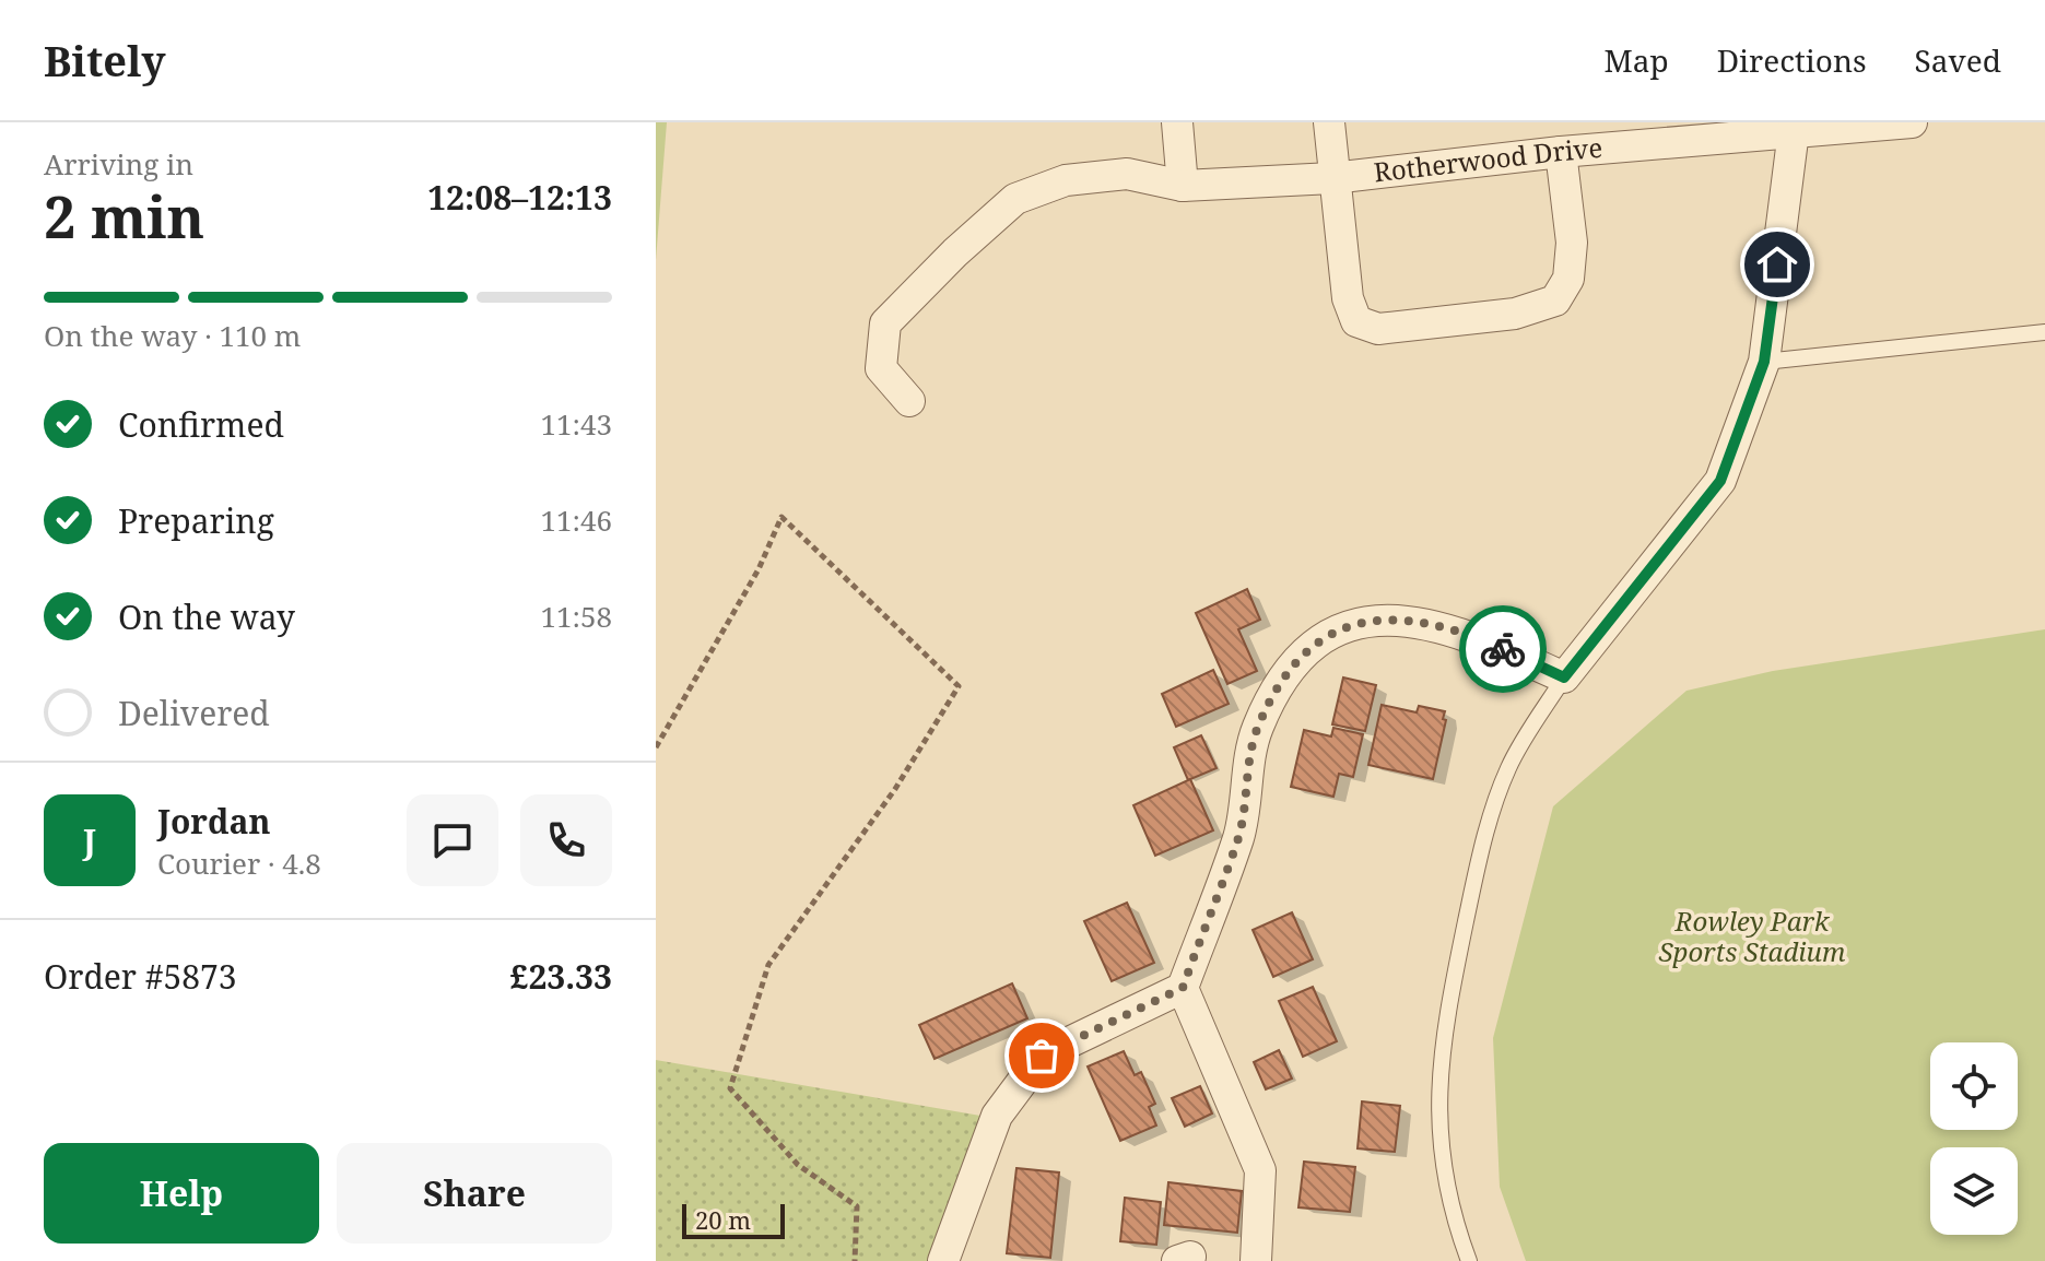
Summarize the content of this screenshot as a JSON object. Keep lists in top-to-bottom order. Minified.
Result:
{"streets":{"street":["Rotherwood Drive"]},"parks":["Rowley Park Sports Stadium"],"scale_bar":"20 m","page":{"header":"Bitely","nav":["Map","Directions","Saved"],"heading":["2 min","Arriving in","12:08–12:13"],"panel":["Jordan","Courier · 4.8","Order #5873","£23.33"],"bar":"On the way · 110 m","list":[["Confirmed","11:43"],["Preparing","11:46"],["On the way","11:58"],"Delivered"],"round":"J","buttons":["Help","Share"],"scale":"20 m"}}
